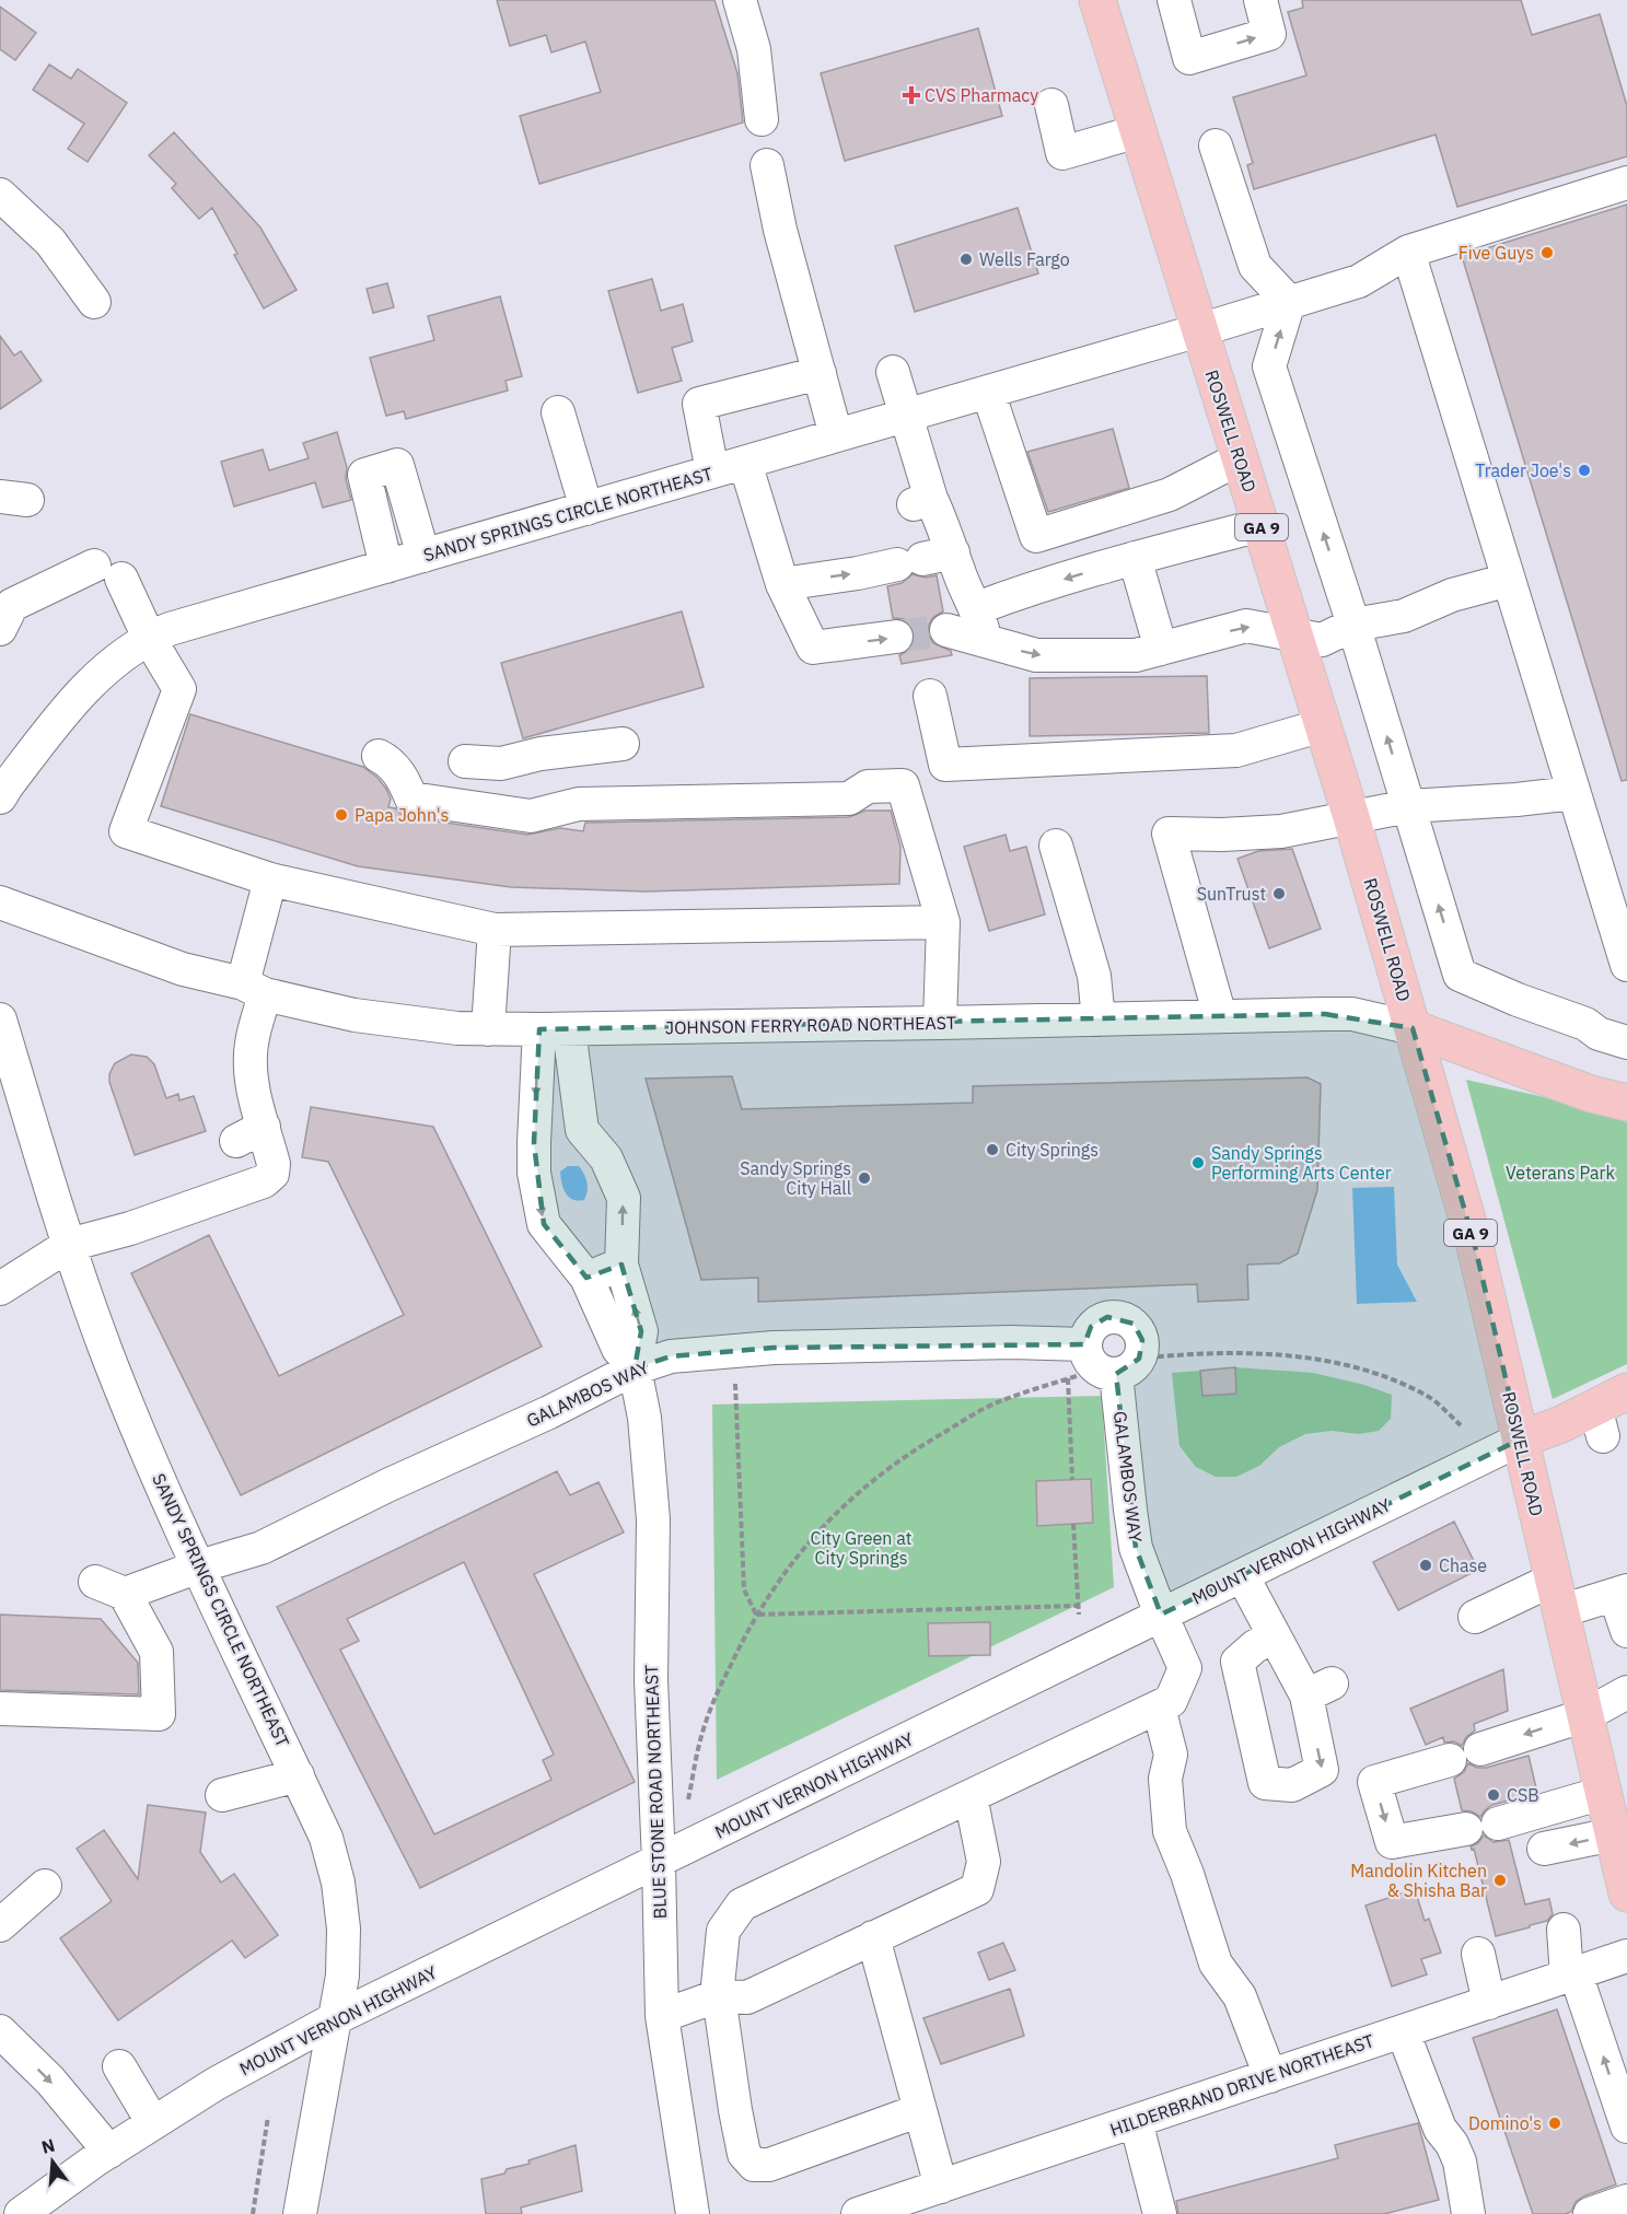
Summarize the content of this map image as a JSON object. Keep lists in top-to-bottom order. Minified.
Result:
{"streets":{"main road":["ROSWELL ROAD","GA 9","JOHNSON FERRY ROAD NORTHEAST","MOUNT VERNON HIGHWAY"],"street":["SANDY SPRINGS CIRCLE NORTHEAST","GALAMBOS WAY","BLUE STONE ROAD NORTHEAST","HILDERBRAND DRIVE NORTHEAST"]},"crossings":[["ROSWELL ROAD","SANDY SPRINGS CIRCLE NORTHEAST"],["ROSWELL ROAD","JOHNSON FERRY ROAD NORTHEAST"],["ROSWELL ROAD","MOUNT VERNON HIGHWAY"],["SANDY SPRINGS CIRCLE NORTHEAST","GALAMBOS WAY"],["SANDY SPRINGS CIRCLE NORTHEAST","MOUNT VERNON HIGHWAY"],["JOHNSON FERRY ROAD NORTHEAST","BLUE STONE ROAD NORTHEAST"],["GALAMBOS WAY","MOUNT VERNON HIGHWAY"],["GALAMBOS WAY","BLUE STONE ROAD NORTHEAST"],["MOUNT VERNON HIGHWAY","BLUE STONE ROAD NORTHEAST"]],"parks":["Veterans Park","City Green at City Springs"],"places":{"health":["CVS Pharmacy"],"other":["Five Guys","Wells Fargo","Trader Joe's","Papa John's","SunTrust","City Springs","Sandy Springs Performing Arts Center","Sandy Springs City Hall","Chase","CSB","Mandolin Kitchen & Shisha Bar","Domino's"]},"north":"top"}
